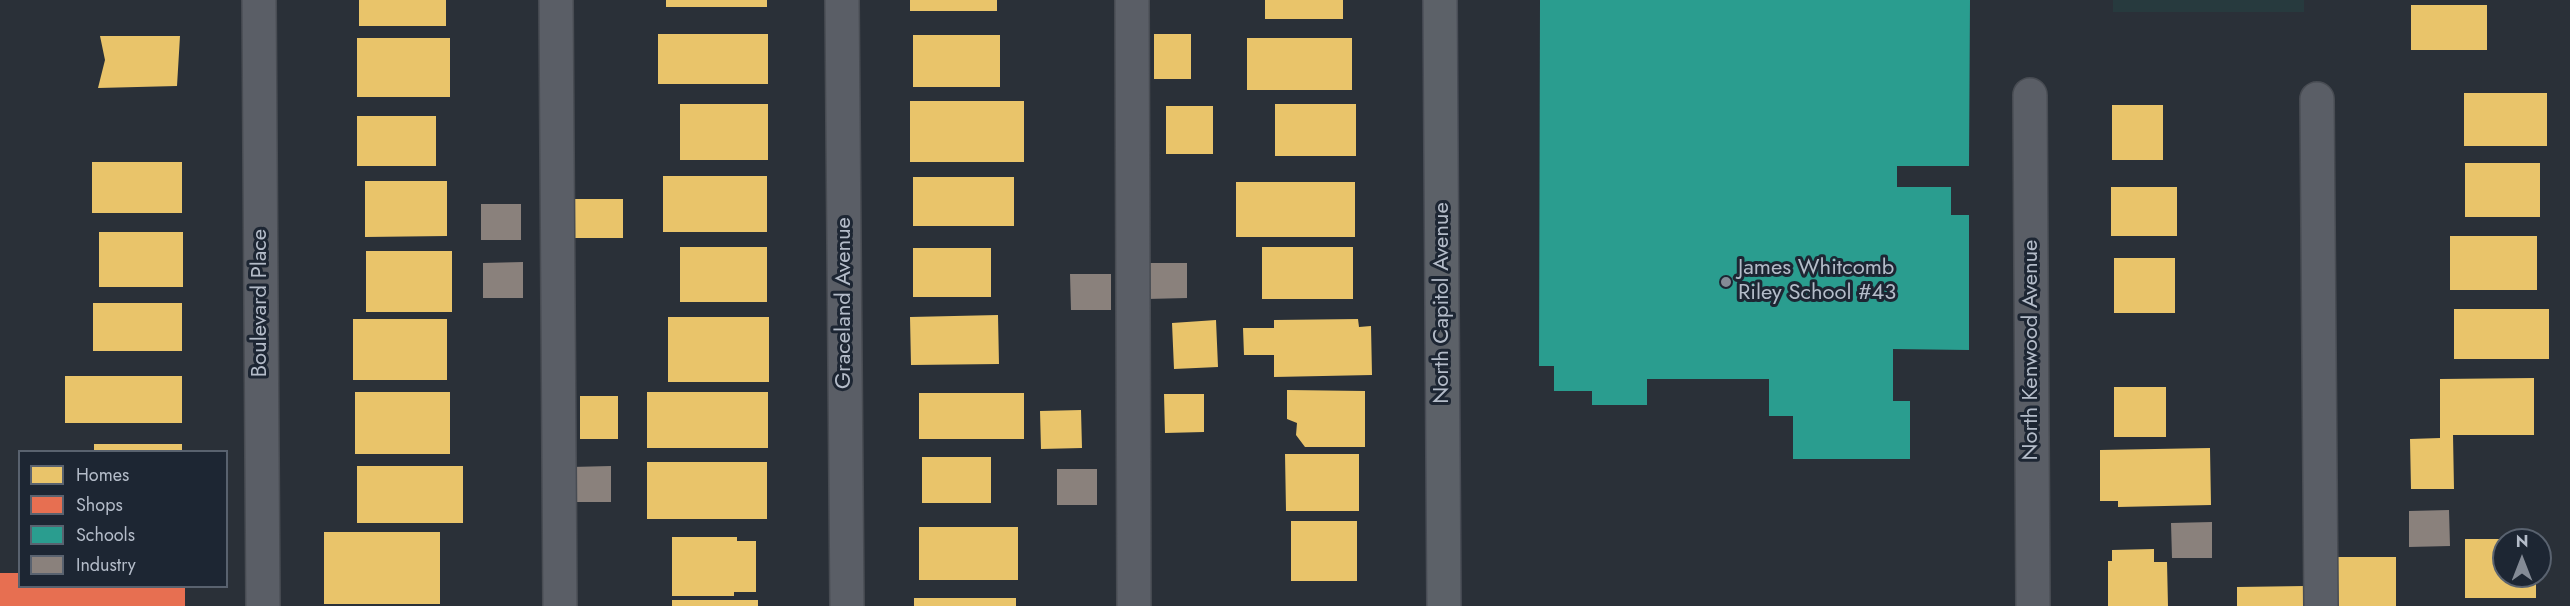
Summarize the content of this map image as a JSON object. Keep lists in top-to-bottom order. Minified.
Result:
{"streets":{"main road":["North Capitol Avenue"],"street":["Boulevard Place","Graceland Avenue","North Kenwood Avenue"]},"places":["James Whitcomb Riley School #43"],"legend":["Homes","Shops","Schools","Industry"],"north":"top"}
